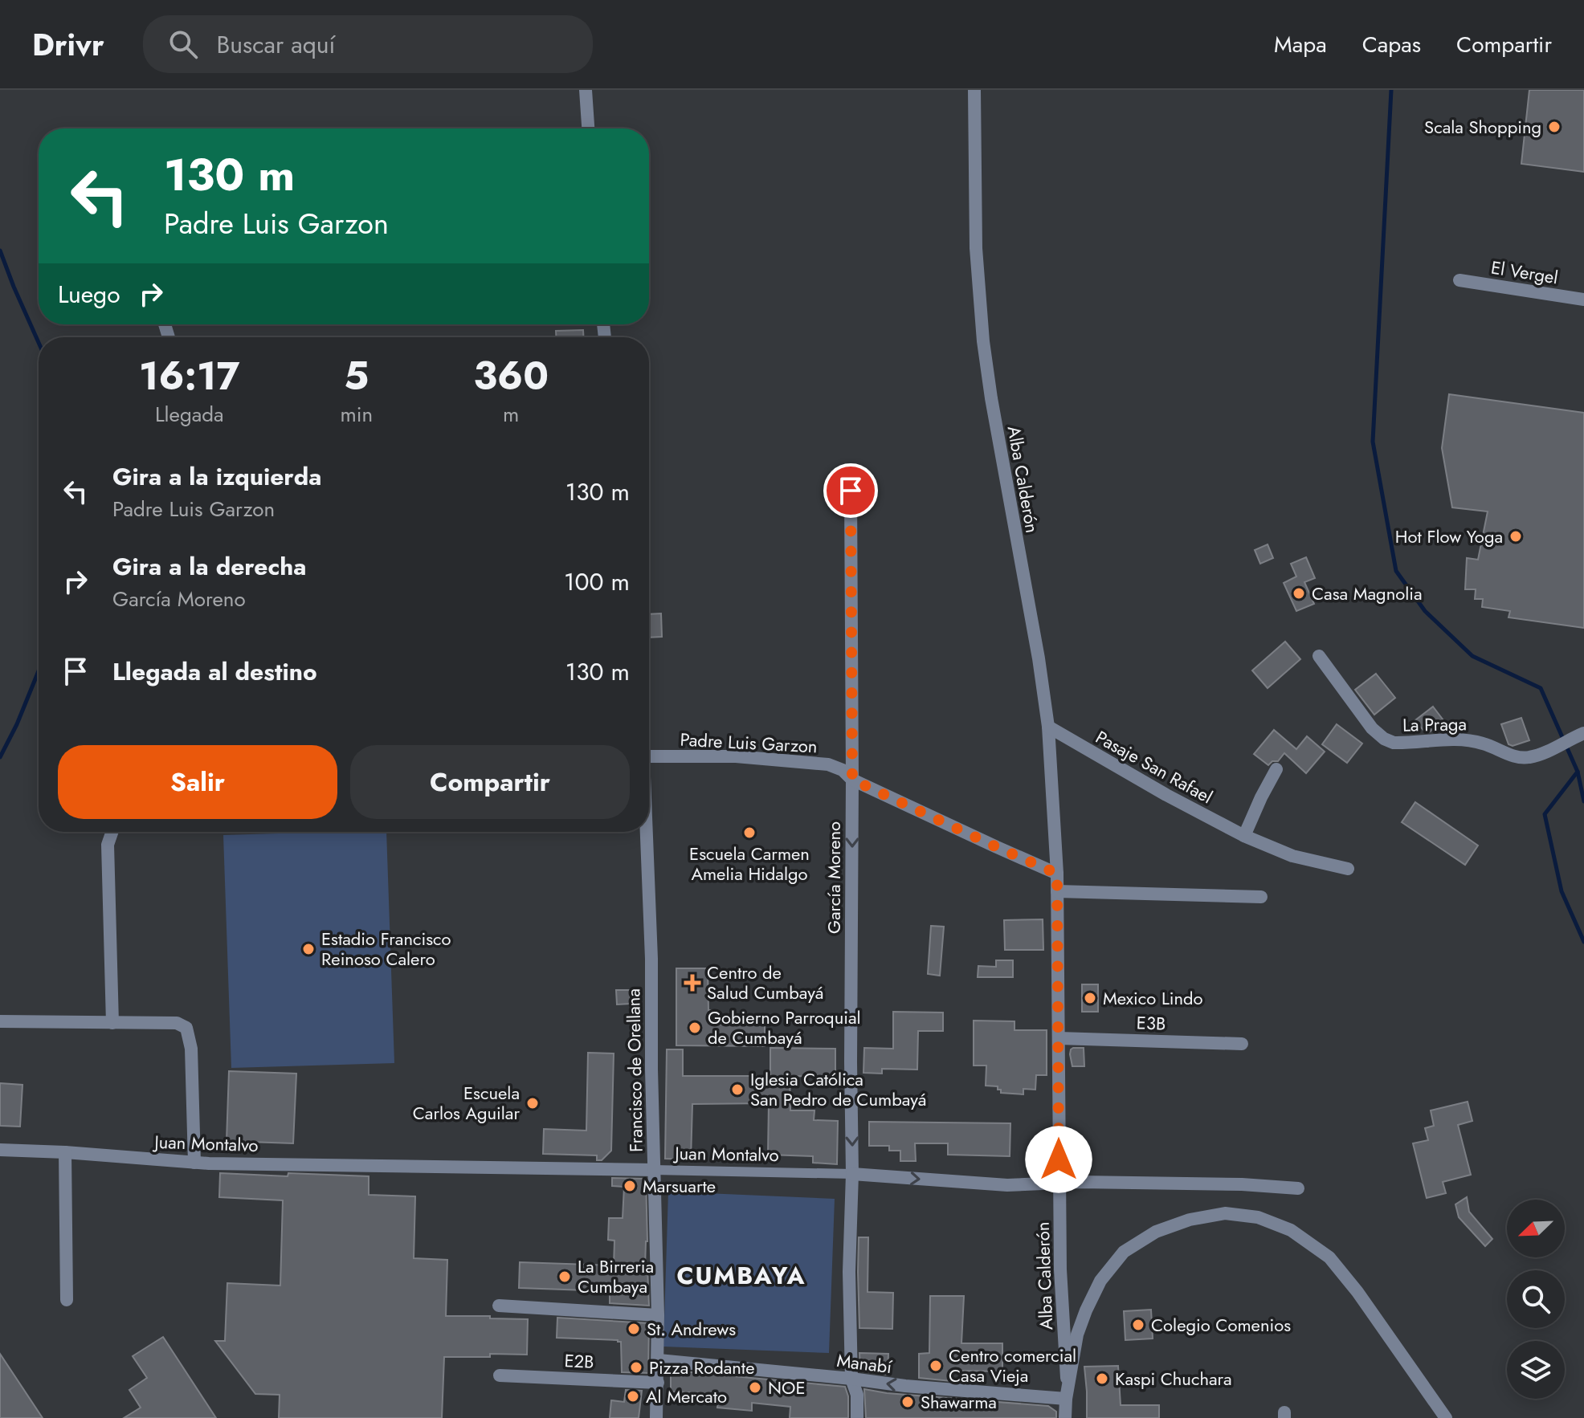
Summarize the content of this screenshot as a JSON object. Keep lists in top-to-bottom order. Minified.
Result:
{"streets":{"street":["El Vergel","Alba Calderón","La Praga","Padre Luis Garzon","Pasaje San Rafael","García Moreno","E3B","Francisco de Orellana","Juan Montalvo","E2B","Manabí"]},"crossings":[["Alba Calderón","Padre Luis Garzon"],["Alba Calderón","Pasaje San Rafael"],["Alba Calderón","E3B"],["Alba Calderón","Juan Montalvo"],["Alba Calderón","Manabí"],["Padre Luis Garzon","García Moreno"],["García Moreno","Juan Montalvo"],["García Moreno","Manabí"],["Francisco de Orellana","Juan Montalvo"],["Francisco de Orellana","E2B"],["Francisco de Orellana","Manabí"]],"one_way":["García Moreno","Manabí"],"districts":["CUMBAYA"],"places":{"other":["Scala Shopping","Hot Flow Yoga","Casa Magnolia","Escuela Carmen Amelia Hidalgo","Estadio Francisco Reinoso Calero","Mexico Lindo","Gobierno Parroquial de Cumbayá","Iglesia Católica San Pedro de Cumbayá","Escuela Carlos Aguilar","Marsuarte","La Birreria Cumbaya","Colegio Comenios","St. Andrews","Centro comercial Casa Vieja","Pizza Rodante","Kaspi Chuchara","NOE","Al Mercato","Shawarma"],"health":["Centro de Salud Cumbayá"]},"north":"bottom left","page":{"header":"Drivr","search":"Buscar aquí","nav":["Mapa","Capas","Compartir"],"turn":["130 m","Padre Luis Garzon"],"then":"Luego","eta":["16:17","Llegada","5","min","360","m"],"list":[{"name":"Gira a la izquierda","note":"Padre Luis Garzon","value":"130 m"},{"name":"Gira a la derecha","note":"García Moreno","value":"100 m"},{"name":"Llegada al destino","value":"130 m"}],"buttons":["Salir","Compartir"]}}
